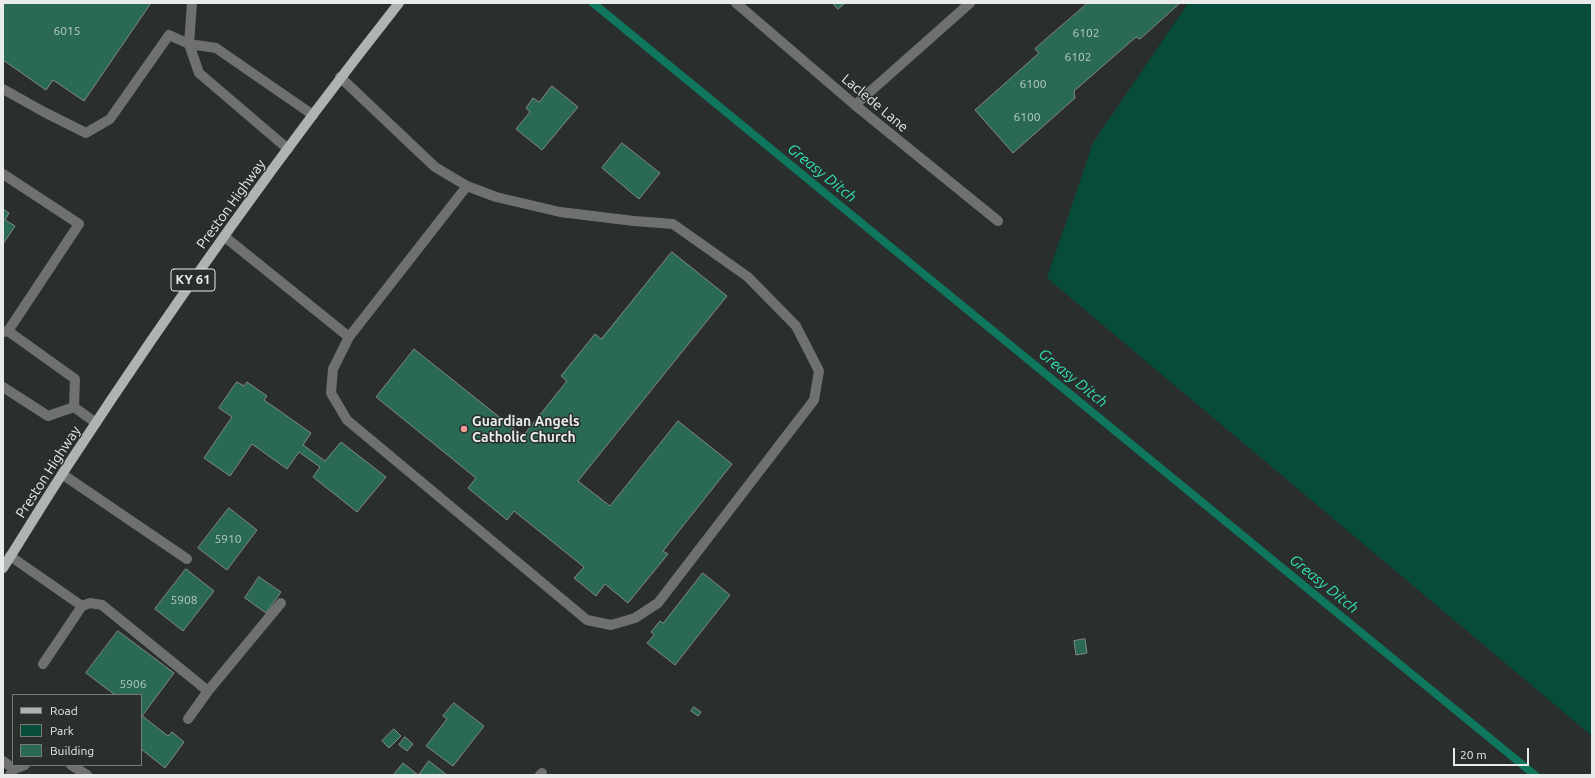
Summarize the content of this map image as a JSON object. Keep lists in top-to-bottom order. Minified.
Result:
{"streets":{"main road":["Preston Highway","KY 61"],"street":["Laclede Lane"]},"water":["Greasy Ditch"],"places":["Guardian Angels Catholic Church"],"house_numbers":["6015","6102","6102","6100","6100","5910","5908","5906"],"legend":["Road","Park","Building"],"scale_bar":"20 m"}
